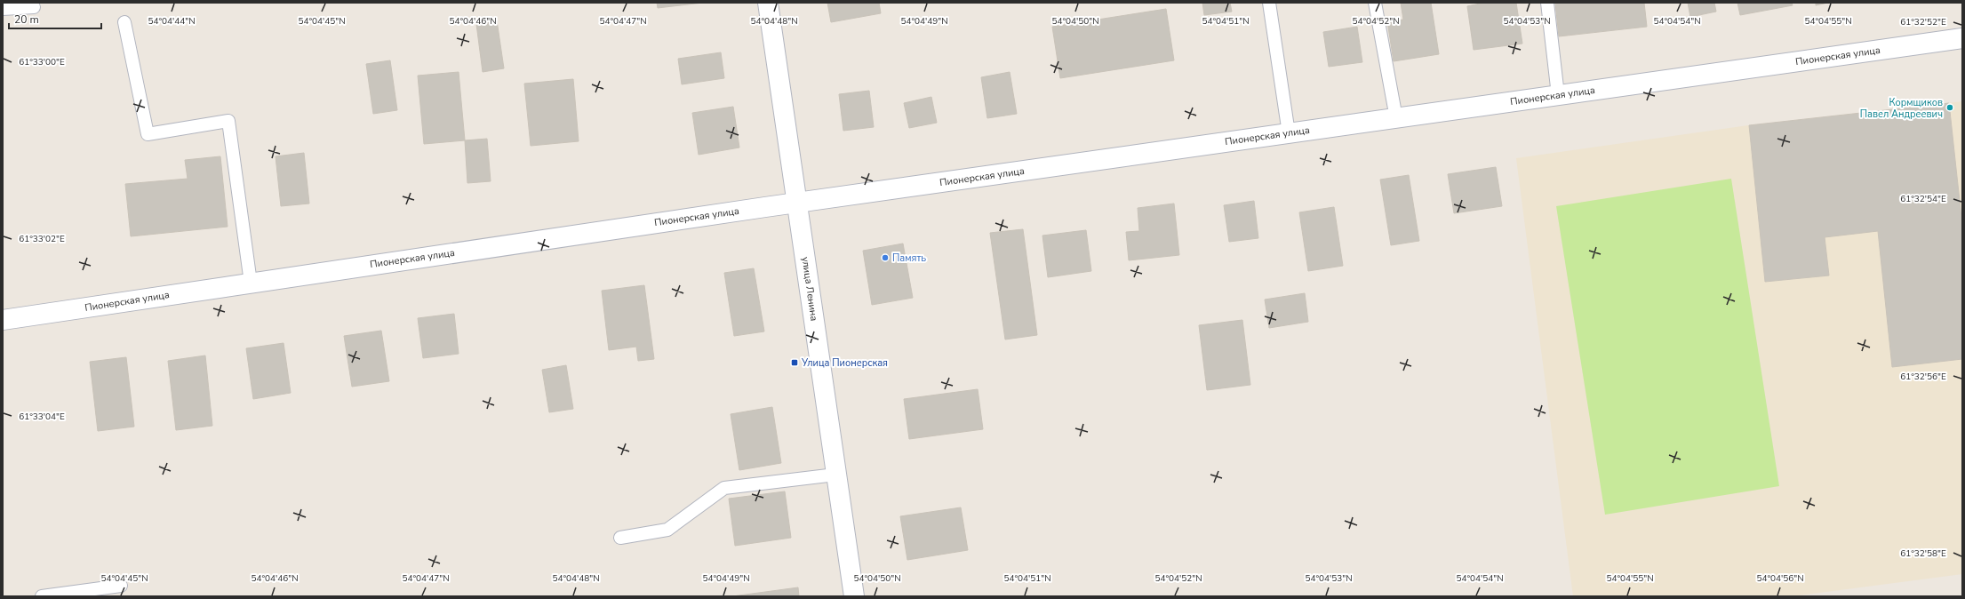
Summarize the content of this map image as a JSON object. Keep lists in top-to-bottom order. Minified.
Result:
{"streets":{"street":["Пионерская улица","улица Ленина"]},"crossings":[["Пионерская улица","улица Ленина"]],"places":{"other":["Кормщиков Павел Андреевич","Память"],"transit":["Улица Пионерская"]},"scale_bar":"20 m","coordinates":["54°04'45\"N","54°04'46\"N","54°04'48\"N","54°04'49\"N","54°04'50\"N","54°04'51\"N","54°04'52\"N","54°04'53\"N","54°04'55\"N","54°04'44\"N","54°04'47\"N","54°04'54\"N","61°32'52\"E","61°33'00\"E","61°32'54\"E","61°33'02\"E","61°32'56\"E","61°33'04\"E","61°32'58\"E","54°04'56\"N"]}
